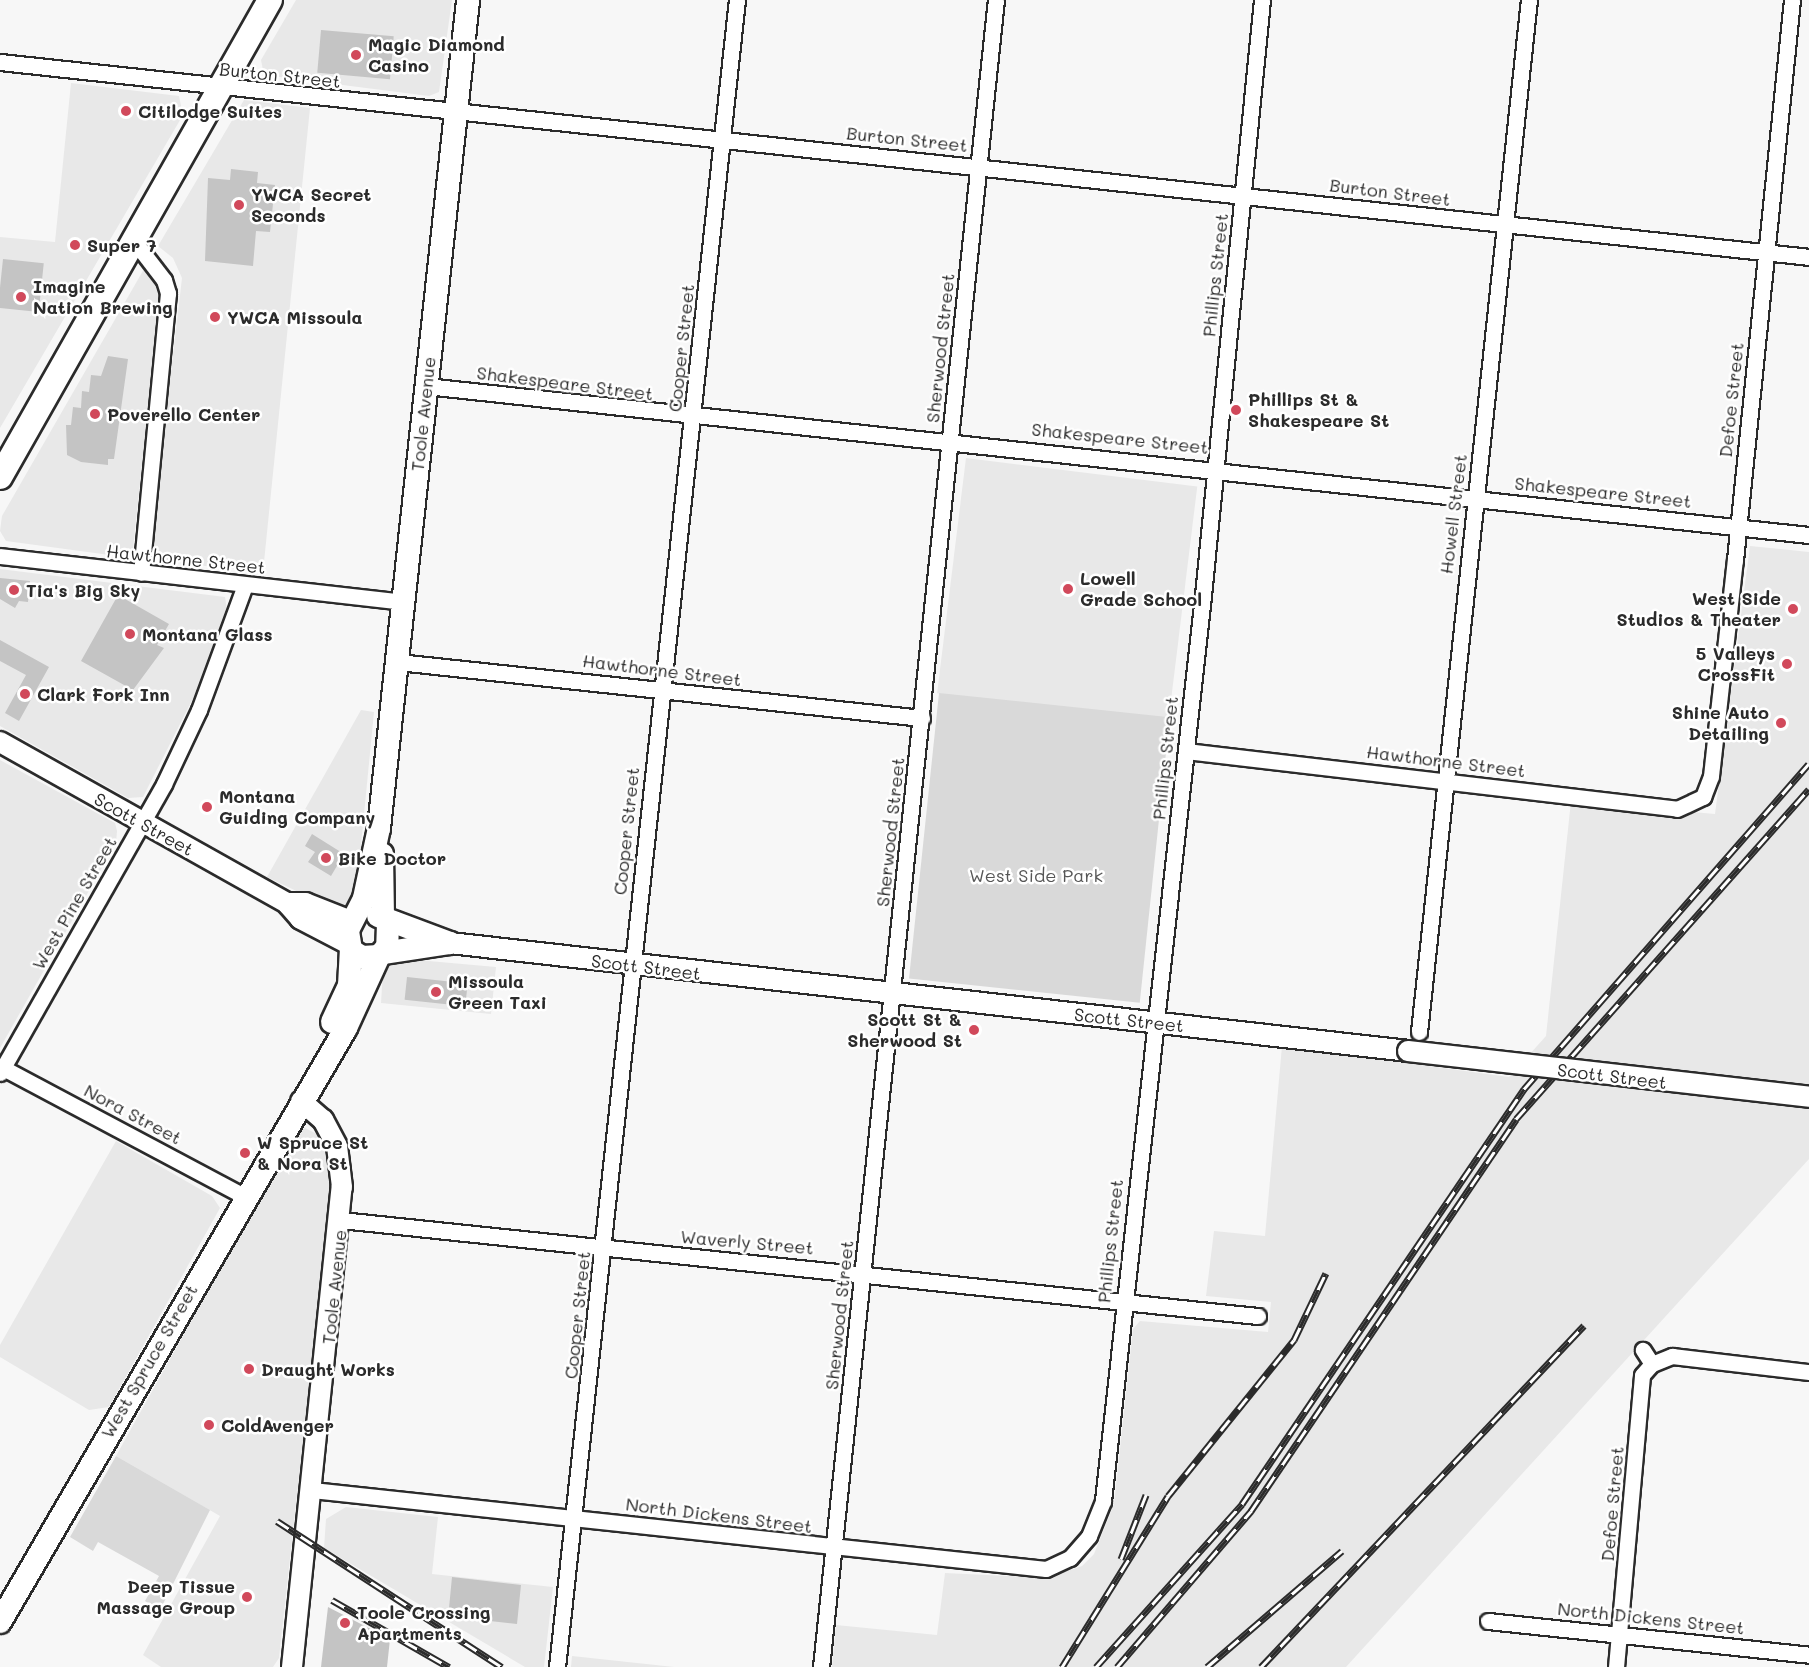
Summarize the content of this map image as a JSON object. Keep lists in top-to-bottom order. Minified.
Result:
{"streets":{"main road":["Toole Avenue","West Spruce Street"],"street":["Burton Street","Phillips Street","Cooper Street","Sherwood Street","Shakespeare Street","Defoe Street","Howell Street","Hawthorne Street","Scott Street","West Pine Street","Nora Street","Waverly Street","North Dickens Street"]},"crossings":[["Burton Street","Phillips Street"],["Burton Street","Cooper Street"],["Burton Street","Sherwood Street"],["Burton Street","Defoe Street"],["Burton Street","Toole Avenue"],["Burton Street","Howell Street"],["Phillips Street","Shakespeare Street"],["Phillips Street","Hawthorne Street"],["Phillips Street","Scott Street"],["Phillips Street","Waverly Street"],["Phillips Street","North Dickens Street"],["Cooper Street","Shakespeare Street"],["Cooper Street","Hawthorne Street"],["Cooper Street","Scott Street"],["Cooper Street","Waverly Street"],["Cooper Street","North Dickens Street"],["Sherwood Street","Shakespeare Street"],["Sherwood Street","Hawthorne Street"],["Sherwood Street","Scott Street"],["Sherwood Street","Waverly Street"],["Sherwood Street","North Dickens Street"],["Shakespeare Street","Defoe Street"],["Shakespeare Street","Toole Avenue"],["Shakespeare Street","Howell Street"],["Defoe Street","Hawthorne Street"],["Defoe Street","North Dickens Street"],["Toole Avenue","Hawthorne Street"],["Toole Avenue","Waverly Street"],["Toole Avenue","West Spruce Street"],["Toole Avenue","North Dickens Street"],["Howell Street","Hawthorne Street"],["Hawthorne Street","West Pine Street"],["Scott Street","West Pine Street"],["West Pine Street","Nora Street"],["Nora Street","West Spruce Street"]],"parks":["West Side Park"],"places":["Magic Diamond Casino","Citilodge Suites","YWCA Secret Seconds","Super 7","Imagine Nation Brewing","YWCA Missoula","Phillips St & Shakespeare St","Poverello Center","Lowell Grade School","Tia's Big Sky","West Side Studios & Theater","Montana Glass","5 Valleys CrossFit","Clark Fork Inn","Shine Auto Detailing","Montana Guiding Company","Bike Doctor","Missoula Green Taxi","Scott St & Sherwood St","W Spruce St & Nora St","Draught Works","ColdAvenger","Deep Tissue Massage Group","Toole Crossing Apartments"]}
